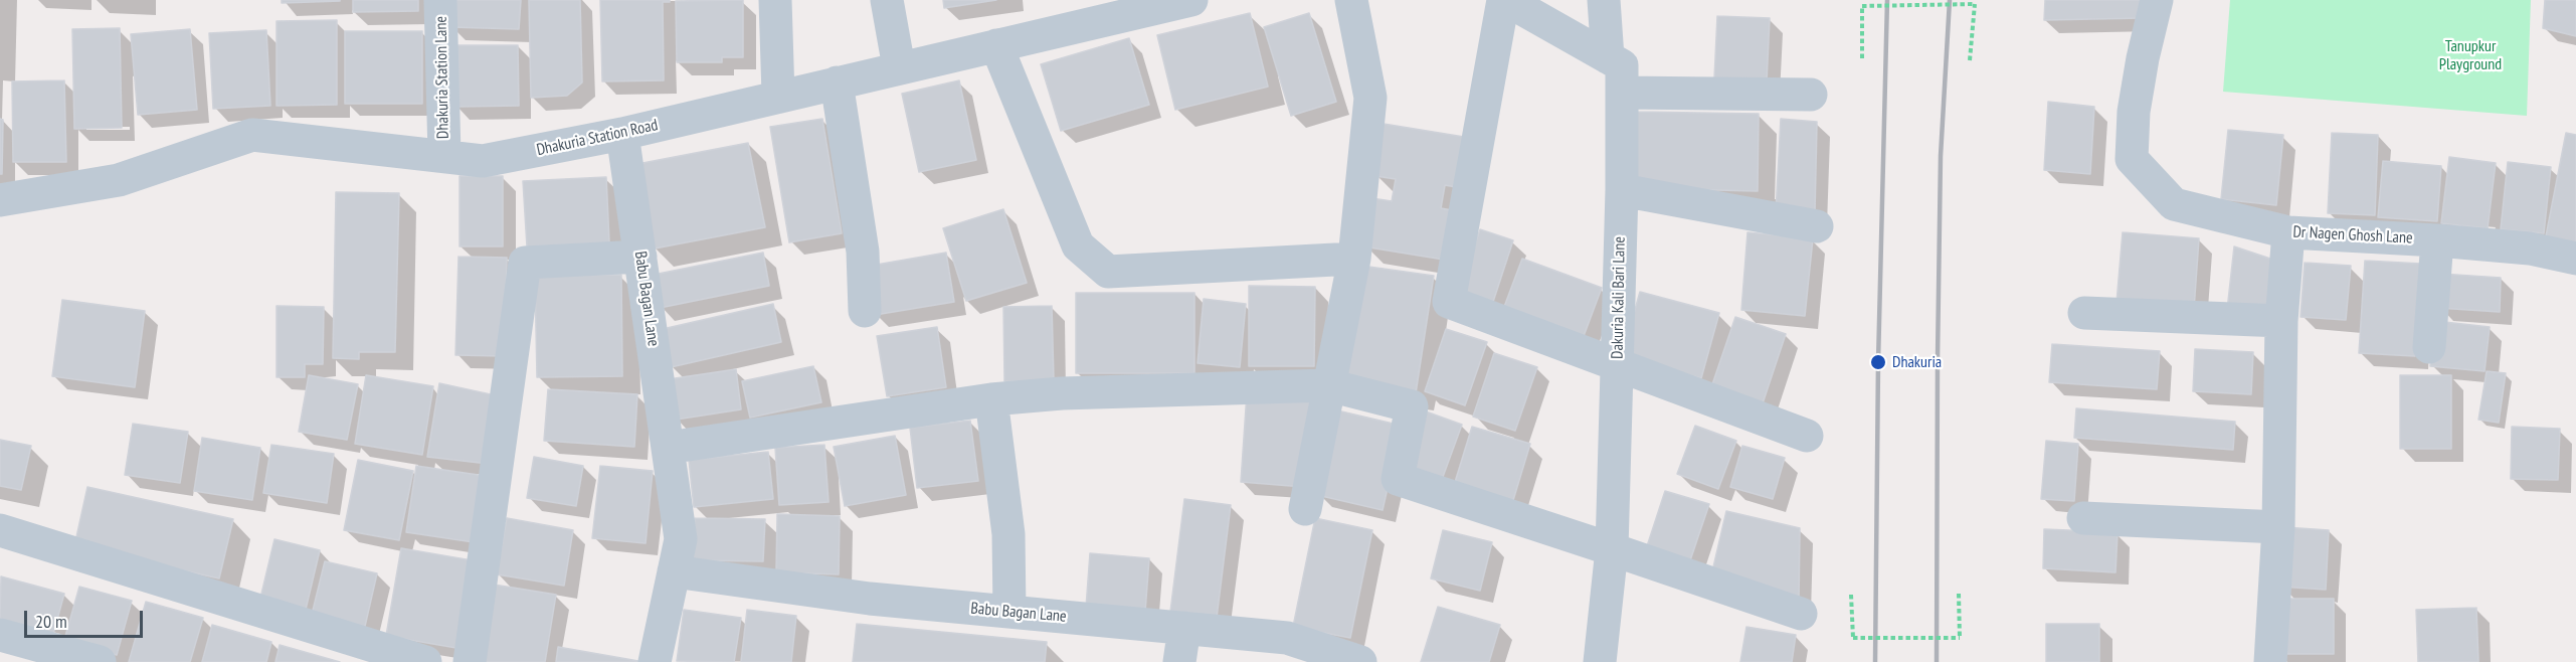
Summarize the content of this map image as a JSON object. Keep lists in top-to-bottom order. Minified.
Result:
{"streets":{"street":["Dhakuria Station Lane","Dhakuria Station Road","Dr Nagen Ghosh Lane","Dakuria Kali Bari Lane","Babu Bagan Lane"]},"crossings":[["Dhakuria Station Lane","Dhakuria Station Road"],["Dhakuria Station Road","Babu Bagan Lane"]],"parks":["Tanupkur Playground"],"places":["Dhakuria"],"scale_bar":"20 m"}
